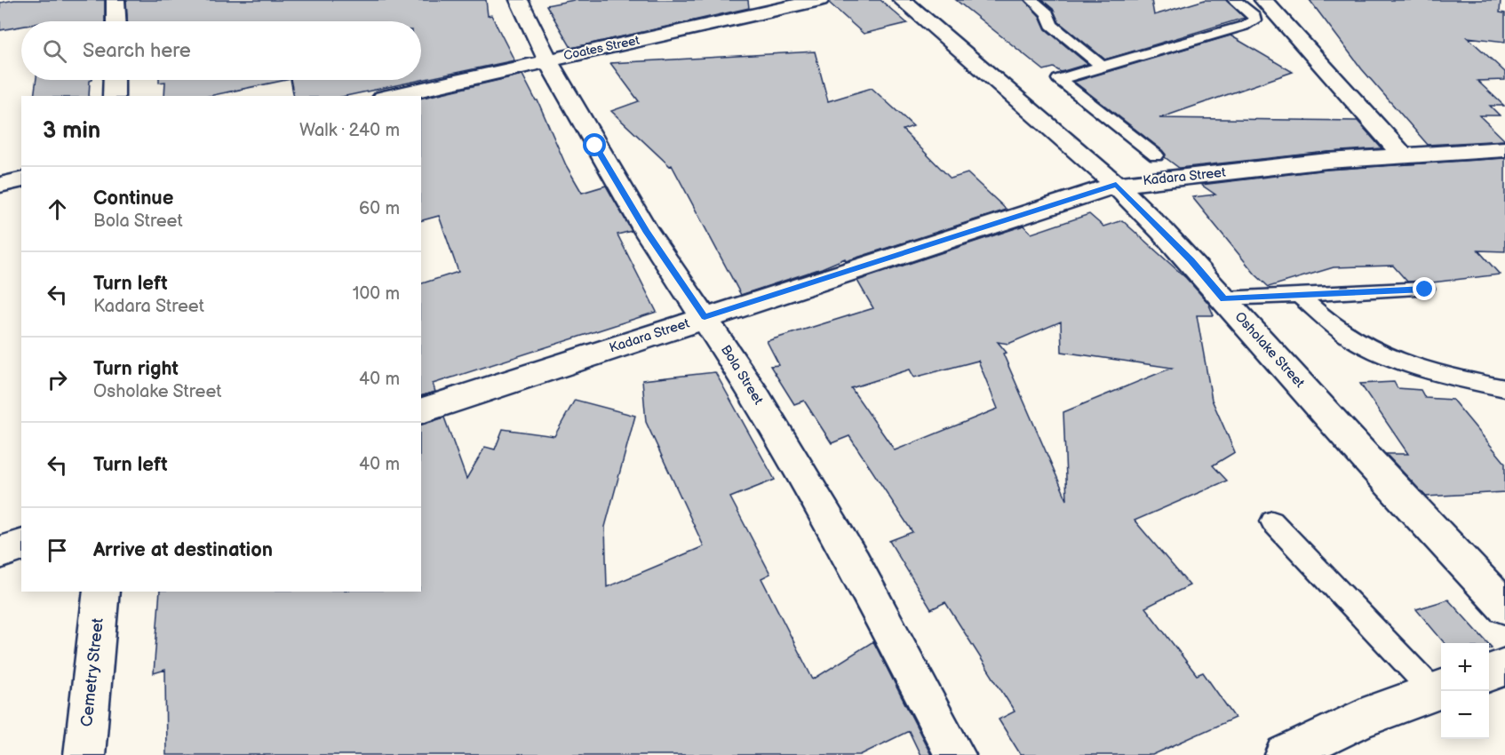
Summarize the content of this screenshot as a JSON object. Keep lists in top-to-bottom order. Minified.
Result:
{"streets":{"street":["Coates Street","Kadara Street","Osholake Street","Bola Street","Cemetry Street"]},"crossings":[["Coates Street","Bola Street"],["Kadara Street","Osholake Street"],["Kadara Street","Bola Street"]],"page":{"search":"Search here","heading":["3 min","Walk · 240 m"],"list":[["Continue","Bola Street","60 m"],["Turn left","Kadara Street","100 m"],["Turn right","Osholake Street","40 m"],["Turn left","40 m"],"Arrive at destination"],"map_buttons":["+","−"]}}
